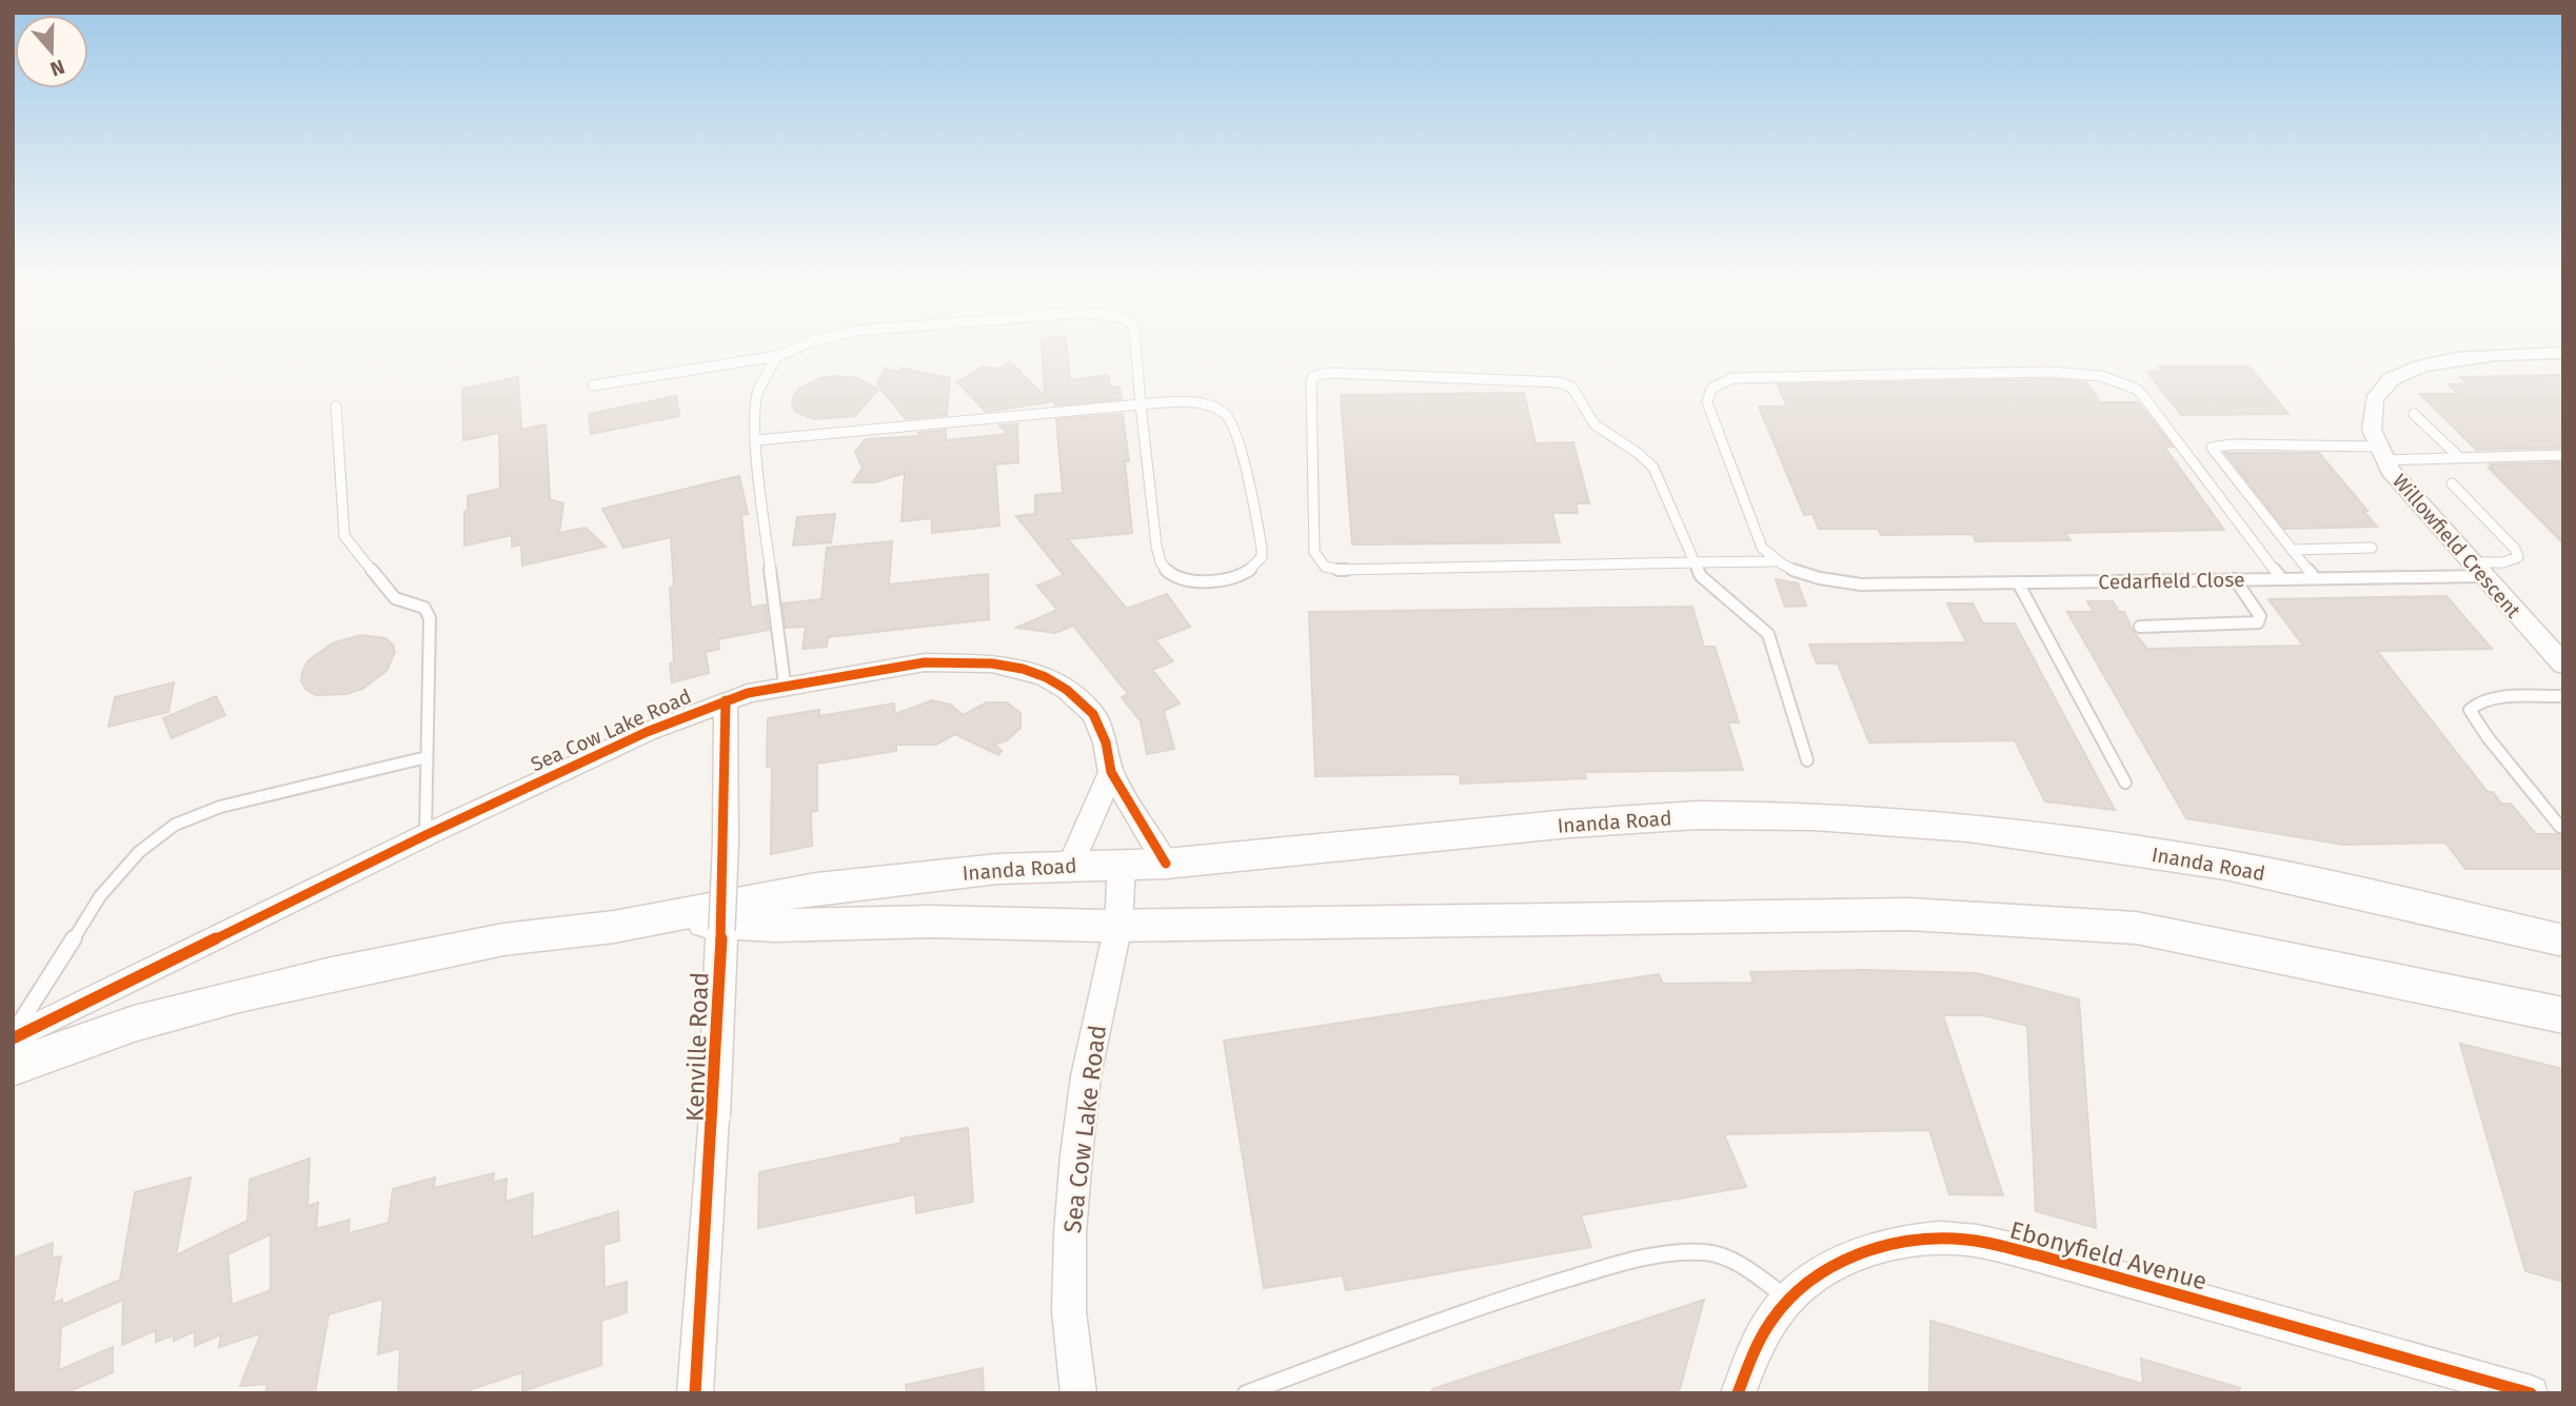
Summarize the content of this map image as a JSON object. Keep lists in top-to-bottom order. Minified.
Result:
{"streets":{"main road":["Inanda Road"],"street":["Willowfield Crescent","Sea Cow Lake Road","Kenville Road","Ebonyfield Avenue"],"lane":["Cedarfield Close"]},"crossings":[["Willowfield Crescent","Cedarfield Close"],["Sea Cow Lake Road","Inanda Road"],["Sea Cow Lake Road","Kenville Road"]],"north":"bottom"}
